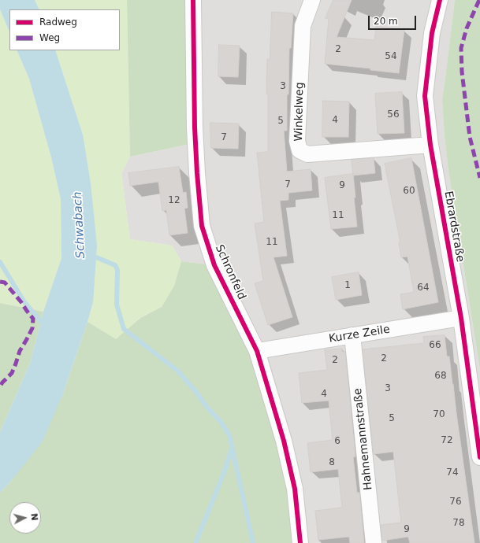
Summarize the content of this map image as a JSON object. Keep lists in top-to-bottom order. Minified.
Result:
{"streets":{"street":["Winkelweg","Ebrardstraße","Schronfeld","Kurze Zeile","Hahnemannstraße"]},"crossings":[["Winkelweg","Ebrardstraße"],["Ebrardstraße","Kurze Zeile"],["Schronfeld","Kurze Zeile"],["Kurze Zeile","Hahnemannstraße"]],"water":["Schwabach"],"house_numbers":["2","54","3","56","4","5","7","7","9","60","12","11","11","1","64","66","2","2","68","3","4","70","5","72","6","8","74","76","78","9"],"legend":["Radweg","Weg"],"scale_bar":"20 m","north":"right"}
